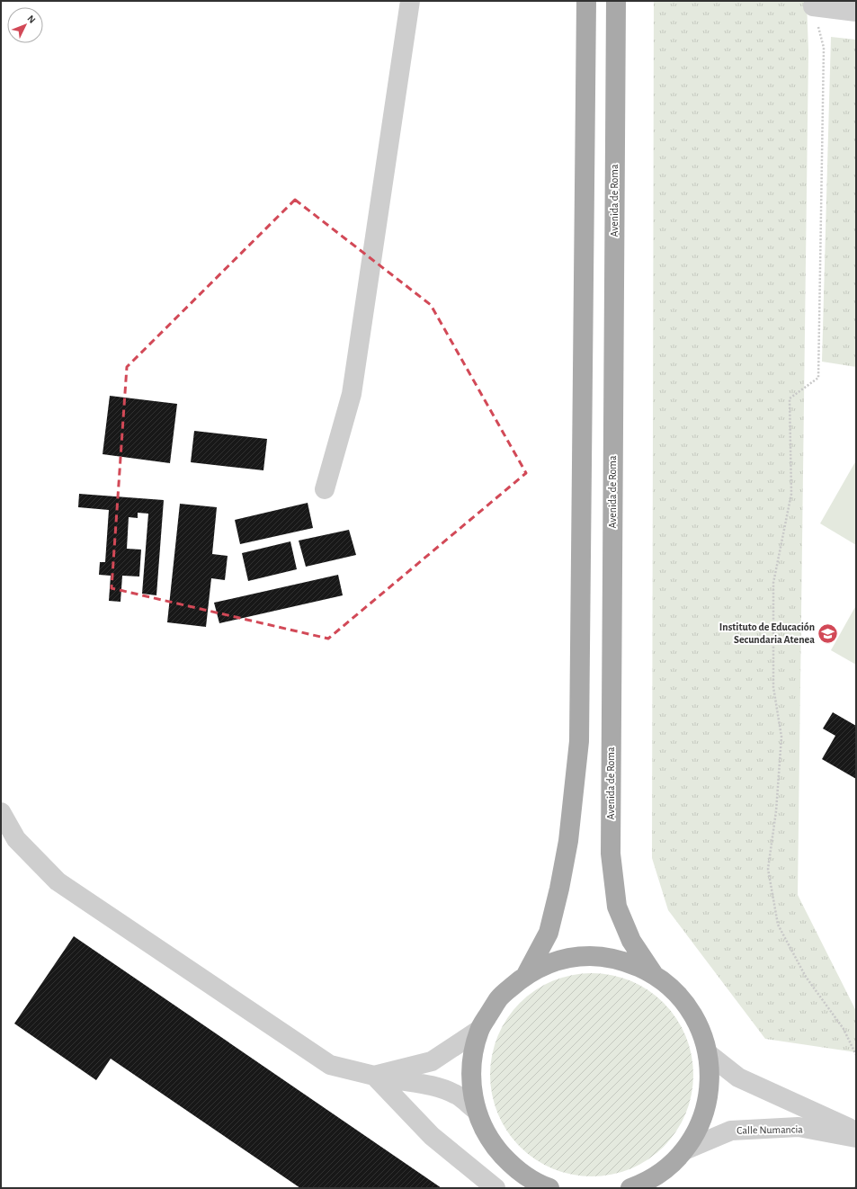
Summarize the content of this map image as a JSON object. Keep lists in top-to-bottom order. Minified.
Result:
{"streets":{"main road":["Avenida de Roma"],"street":["Calle Numancia"]},"places":{"school or university":["Instituto de Educación Secundaria Atenea"]},"north":"top right"}
